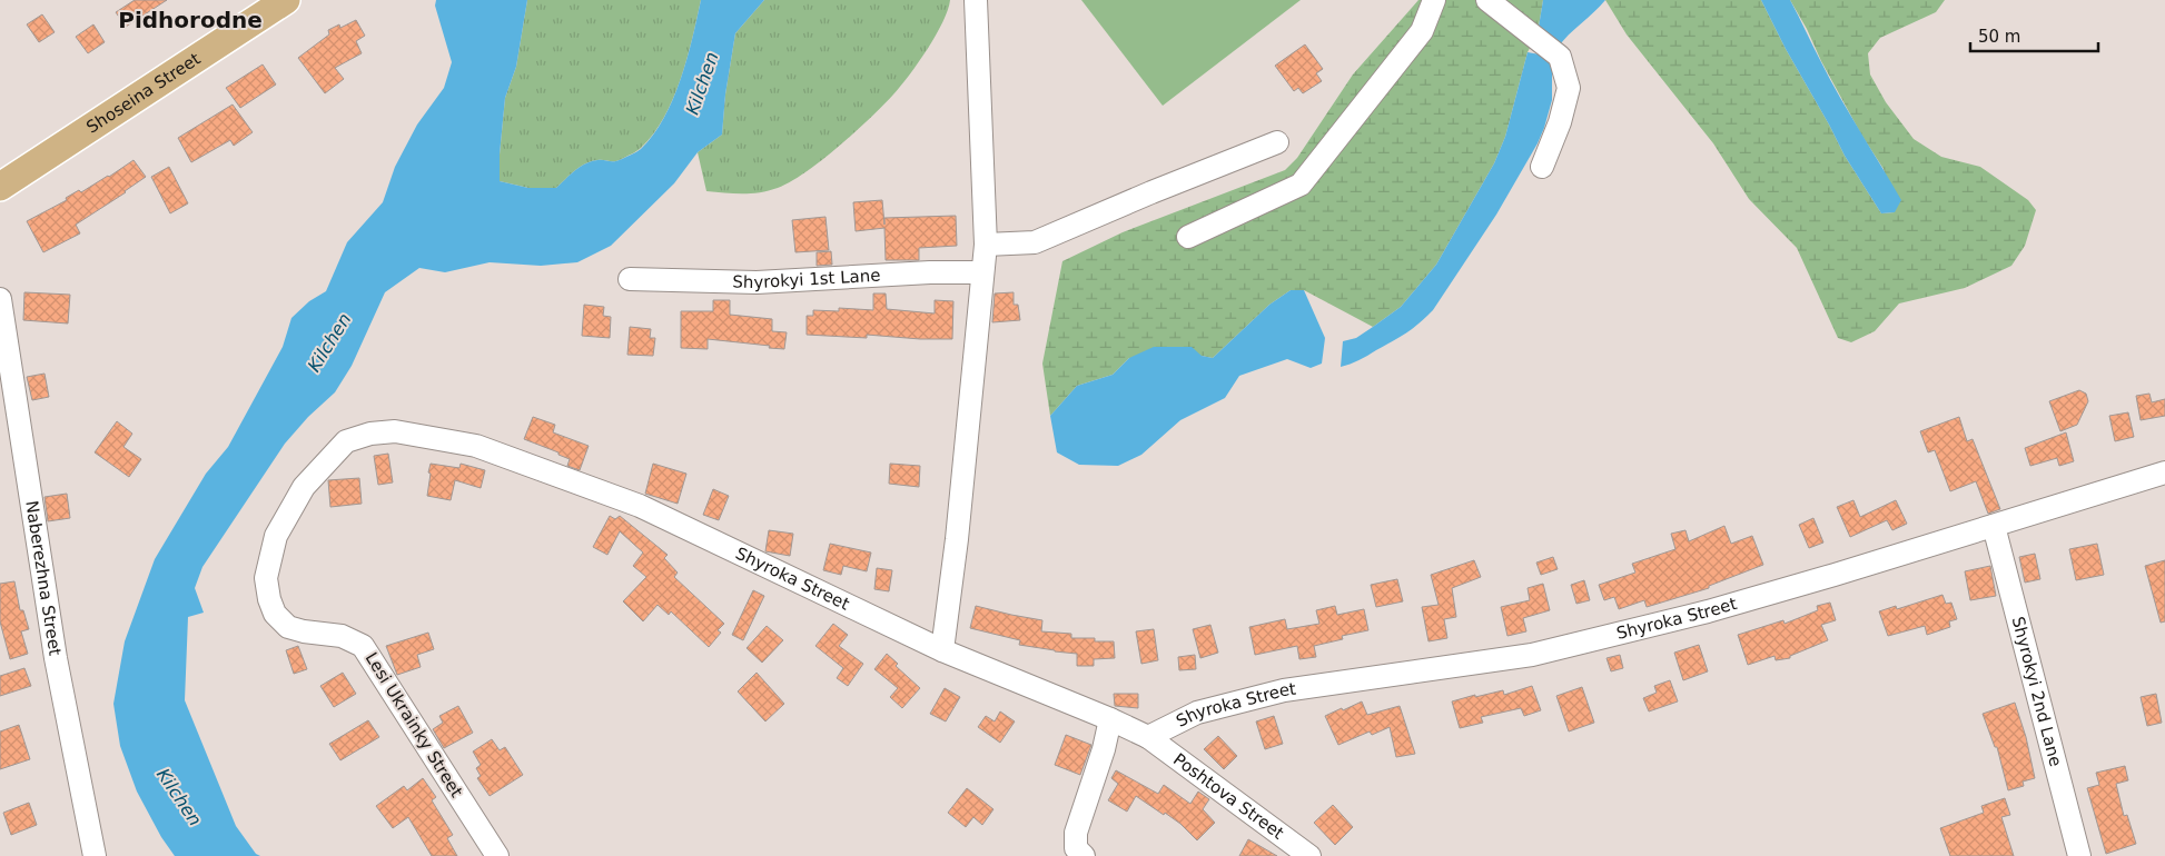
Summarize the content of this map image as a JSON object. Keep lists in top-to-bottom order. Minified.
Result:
{"streets":{"main road":["Shoseina Street"],"street":["Shyrokyi 1st Lane","Naberezhna Street","Shyroka Street","Shyrokyi 2nd Lane","Lesi Ukrainky Street","Poshtova Street"]},"crossings":[["Shyroka Street","Shyrokyi 2nd Lane"],["Shyroka Street","Lesi Ukrainky Street"],["Shyroka Street","Poshtova Street"]],"districts":["Pidhorodne"],"water":["Kilchen"],"scale_bar":"50 m"}
